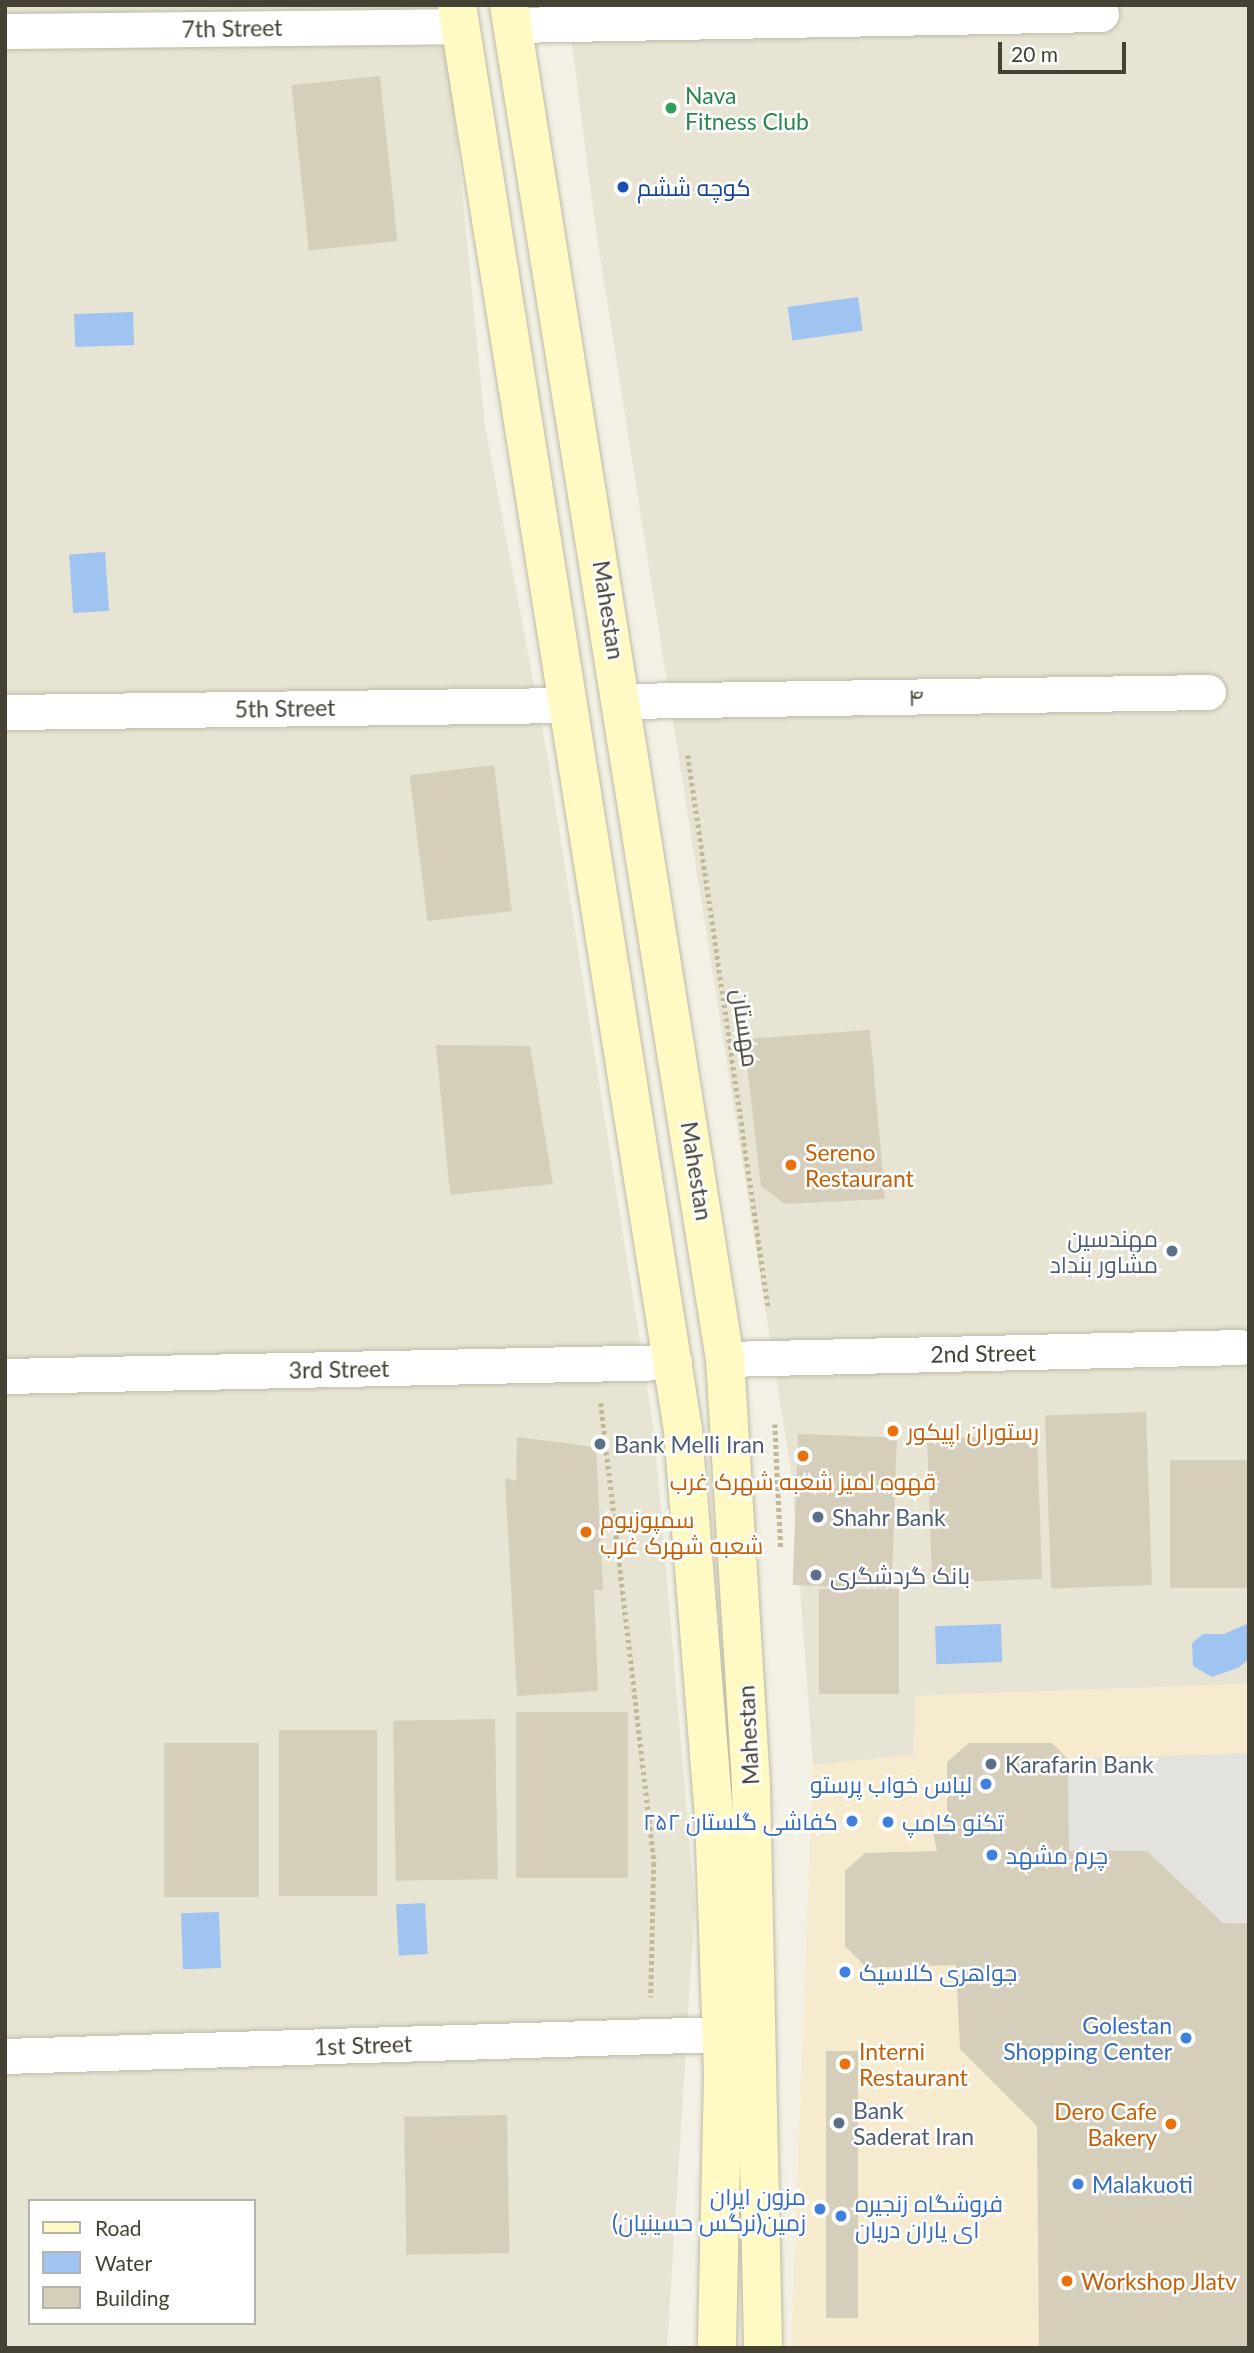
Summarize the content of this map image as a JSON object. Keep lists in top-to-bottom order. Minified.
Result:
{"streets":{"street":["7th Street","Mahestan","۴","5th Street","2nd Street","3rd Street","1st Street"],"path":["مهستان"]},"crossings":[["Mahestan","۴"],["Mahestan","2nd Street"],["Mahestan","1st Street"]],"places":["Nava Fitness Club","کوچه ششم","Sereno Restaurant","مهندسین مشاور بنداد","رستوران اپیکور","Bank Melli Iran","قهوه لمیز شعبه شهرک غرب","Shahr Bank","سمپوزیوم شعبه شهرک غرب","بانک گردشگری","Karafarin Bank","لباس خواب پرستو","کفاشی گلستان ۲۵۲","تکنو کامپ","چرم مشهد","جواهری کلاسیک","Golestan Shopping Center","Interni Restaurant","Bank Saderat Iran","Dero Cafe Bakery","Malakuoti","مزون ایران زمین(نرگس حسینیان)","فروشگاه زنجیره ای یاران دریان","Workshop Jlatv"],"legend":["Road","Water","Building"],"scale_bar":"20 m"}
